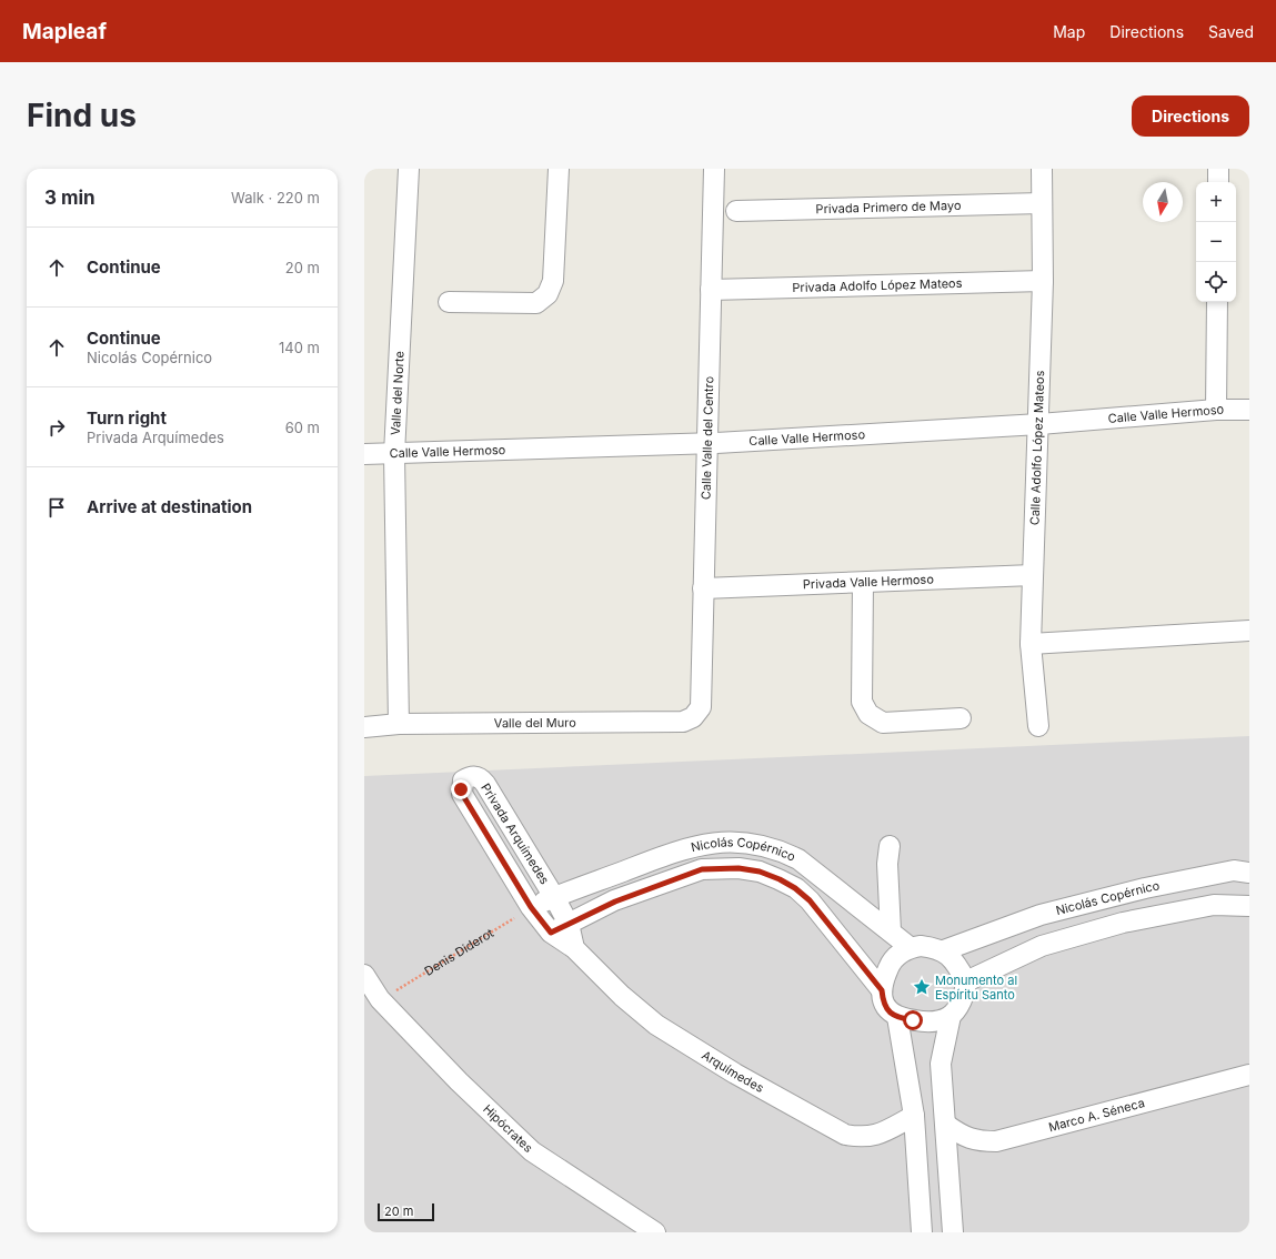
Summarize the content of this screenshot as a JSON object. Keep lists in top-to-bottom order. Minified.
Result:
{"streets":{"street":["Privada Primero de Mayo","Privada Adolfo López Mateos","Valle del Norte","Calle Valle Hermoso","Calle Valle del Centro","Calle Adolfo López Mateos","Privada Valle Hermoso","Valle del Muro","Privada Arquímedes","Nicolás Copérnico","Arquímedes","Marco A. Séneca","Hipócrates"],"path":["Denis Diderot"]},"crossings":[["Privada Primero de Mayo","Calle Adolfo López Mateos"],["Privada Adolfo López Mateos","Calle Valle del Centro"],["Privada Adolfo López Mateos","Calle Adolfo López Mateos"],["Valle del Norte","Calle Valle Hermoso"],["Valle del Norte","Valle del Muro"],["Calle Valle Hermoso","Calle Valle del Centro"],["Calle Valle Hermoso","Calle Adolfo López Mateos"],["Calle Valle del Centro","Privada Valle Hermoso"],["Calle Valle del Centro","Valle del Muro"],["Calle Adolfo López Mateos","Privada Valle Hermoso"],["Privada Arquímedes","Nicolás Copérnico"],["Privada Arquímedes","Denis Diderot"],["Privada Arquímedes","Arquímedes"],["Nicolás Copérnico","Arquímedes"],["Denis Diderot","Hipócrates"]],"places":{"place":["Monumento al Espíritu Santo"]},"scale_bar":"20 m","north":"bottom","page":{"header":"Mapleaf","nav":["Map","Directions","Saved"],"buttons":"Directions","title":"Find us","heading":["3 min","Walk · 220 m"],"map_buttons":["+","−"],"list":[["Continue","20 m"],["Continue","Nicolás Copérnico","140 m"],["Turn right","Privada Arquímedes","60 m"],"Arrive at destination"],"scale":"20 m"}}
